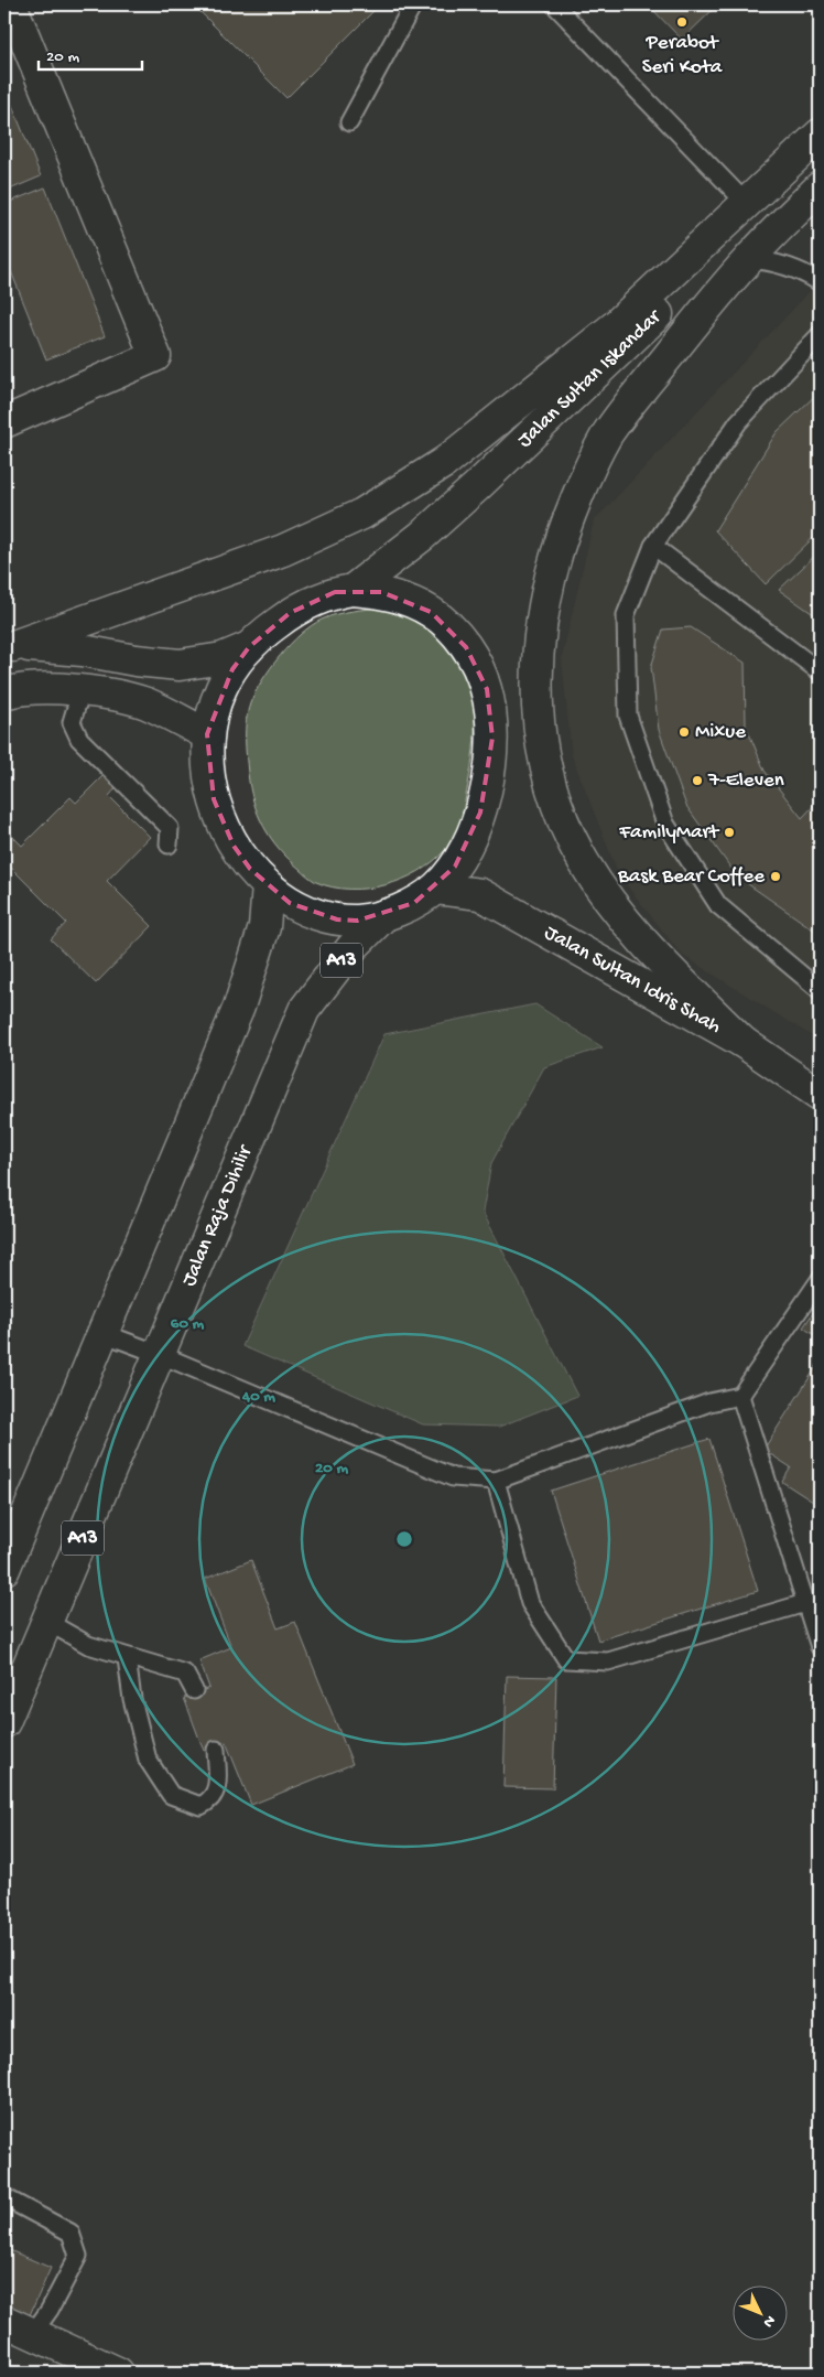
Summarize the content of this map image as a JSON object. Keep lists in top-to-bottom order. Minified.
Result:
{"streets":{"main road":["Jalan Sultan Iskandar","A13","Jalan Sultan Idris Shah","Jalan Raja Dihilir"]},"places":["Perabot Seri Kota","Mixue","7-Eleven","FamilyMart","Bask Bear Coffee"],"scale_bar":"20 m","north":"bottom right","rings":["60 m","40 m","20 m"]}
